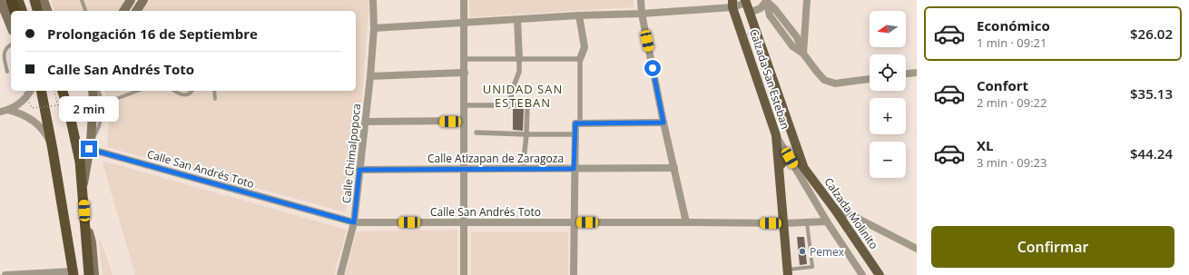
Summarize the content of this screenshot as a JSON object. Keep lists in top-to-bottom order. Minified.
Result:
{"streets":{"main road":["Calzada San Esteban","Calzada Molinito"],"street":["Calle Chimalpopoca","Calle Atizapan de Zaragoza","Calle San Andrés Toto"]},"crossings":[["Calzada San Esteban","Calle San Andrés Toto"],["Calzada San Esteban","Calzada Molinito"],["Calle Chimalpopoca","Calle Atizapan de Zaragoza"],["Calle Chimalpopoca","Calle San Andrés Toto"]],"districts":["UNIDAD SAN ESTEBAN"],"places":["Pemex"],"north":"left","page":{"list":[{"name":"Económico","note":"1 min · 09:21","value":"$26.02"},{"name":"Confort","note":"2 min · 09:22","value":"$35.13"},{"name":"XL","note":"3 min · 09:23","value":"$44.24"}],"map_buttons":["+","−"],"banner":["Prolongación 16 de Septiembre","Calle San Andrés Toto"],"bubble":"2 min","buttons":"Confirmar"}}
